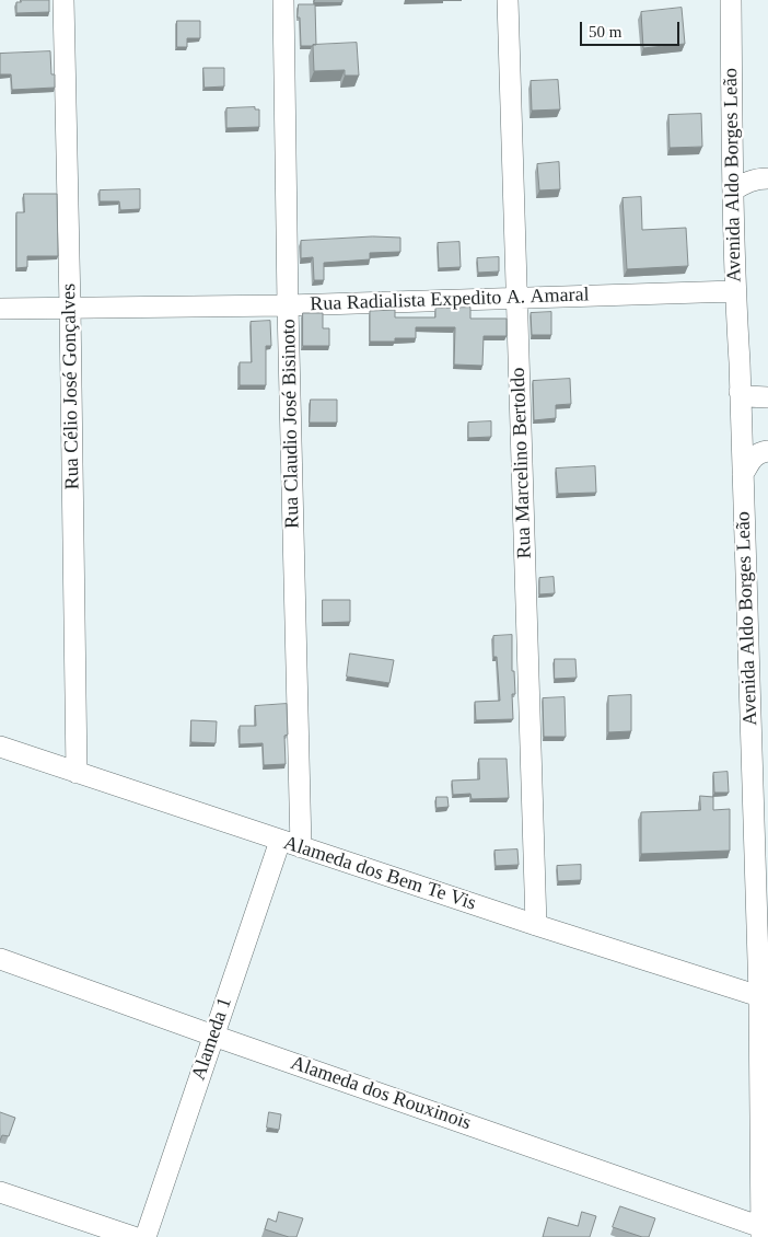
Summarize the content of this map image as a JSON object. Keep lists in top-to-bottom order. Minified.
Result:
{"streets":{"street":["Avenida Aldo Borges Leão","Rua Radialista Expedito A. Amaral","Rua Célio José Gonçalves","Rua Claudio José Bisinoto","Rua Marcelino Bertoldo","Alameda dos Bem Te Vis","Alameda 1","Alameda dos Rouxinois"]},"crossings":[["Avenida Aldo Borges Leão","Rua Radialista Expedito A. Amaral"],["Avenida Aldo Borges Leão","Alameda dos Bem Te Vis"],["Avenida Aldo Borges Leão","Alameda dos Rouxinois"],["Rua Radialista Expedito A. Amaral","Rua Célio José Gonçalves"],["Rua Radialista Expedito A. Amaral","Rua Claudio José Bisinoto"],["Rua Radialista Expedito A. Amaral","Rua Marcelino Bertoldo"],["Rua Célio José Gonçalves","Alameda dos Bem Te Vis"],["Rua Claudio José Bisinoto","Alameda dos Bem Te Vis"],["Rua Marcelino Bertoldo","Alameda dos Bem Te Vis"],["Alameda dos Bem Te Vis","Alameda 1"],["Alameda 1","Alameda dos Rouxinois"]],"scale_bar":"50 m"}
